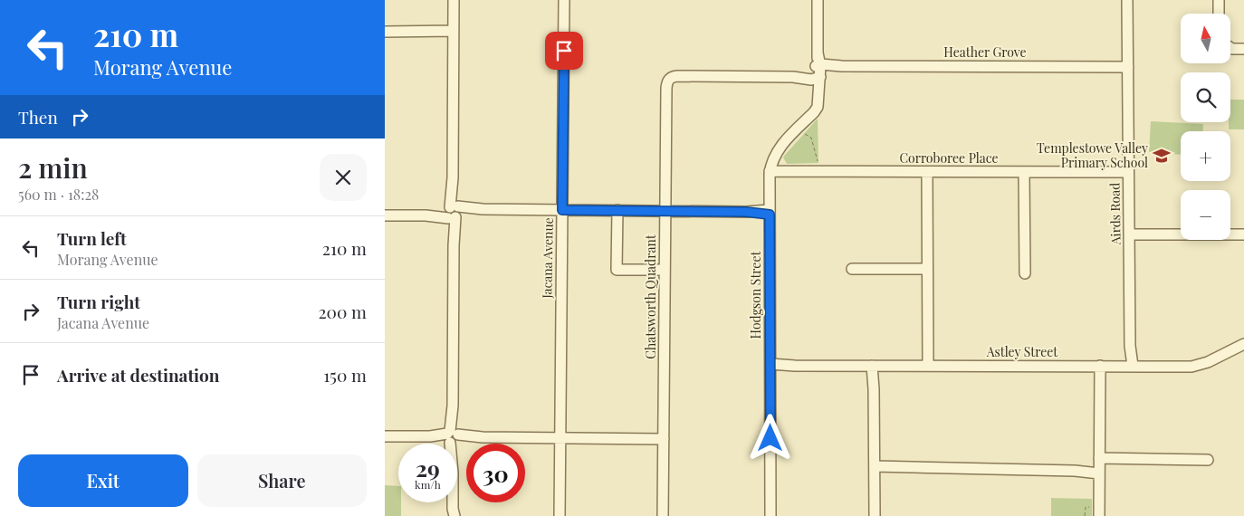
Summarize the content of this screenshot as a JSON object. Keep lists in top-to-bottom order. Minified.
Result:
{"streets":{"street":["Heather Grove","Corroboree Place","Airds Road","Jacana Avenue","Hodgson Street","Chatsworth Quadrant","Astley Street"]},"crossings":[["Heather Grove","Airds Road"],["Heather Grove","Hodgson Street"],["Heather Grove","Chatsworth Quadrant"],["Corroboree Place","Airds Road"],["Corroboree Place","Hodgson Street"],["Airds Road","Astley Street"],["Hodgson Street","Chatsworth Quadrant"],["Hodgson Street","Astley Street"]],"places":{"school or university":["Templestowe Valley Primary School"]},"north":"top","page":{"turn":["210 m","Morang Avenue"],"map_buttons":["+","−"],"then":"Then","heading":["2 min","560 m · 18:28"],"list":[{"name":"Turn left","note":"Morang Avenue","value":"210 m"},{"name":"Turn right","note":"Jacana Avenue","value":"200 m"},{"name":"Arrive at destination","value":"150 m"}],"speed":"29 km/h","limit":"30","buttons":["Exit","Share"]}}
